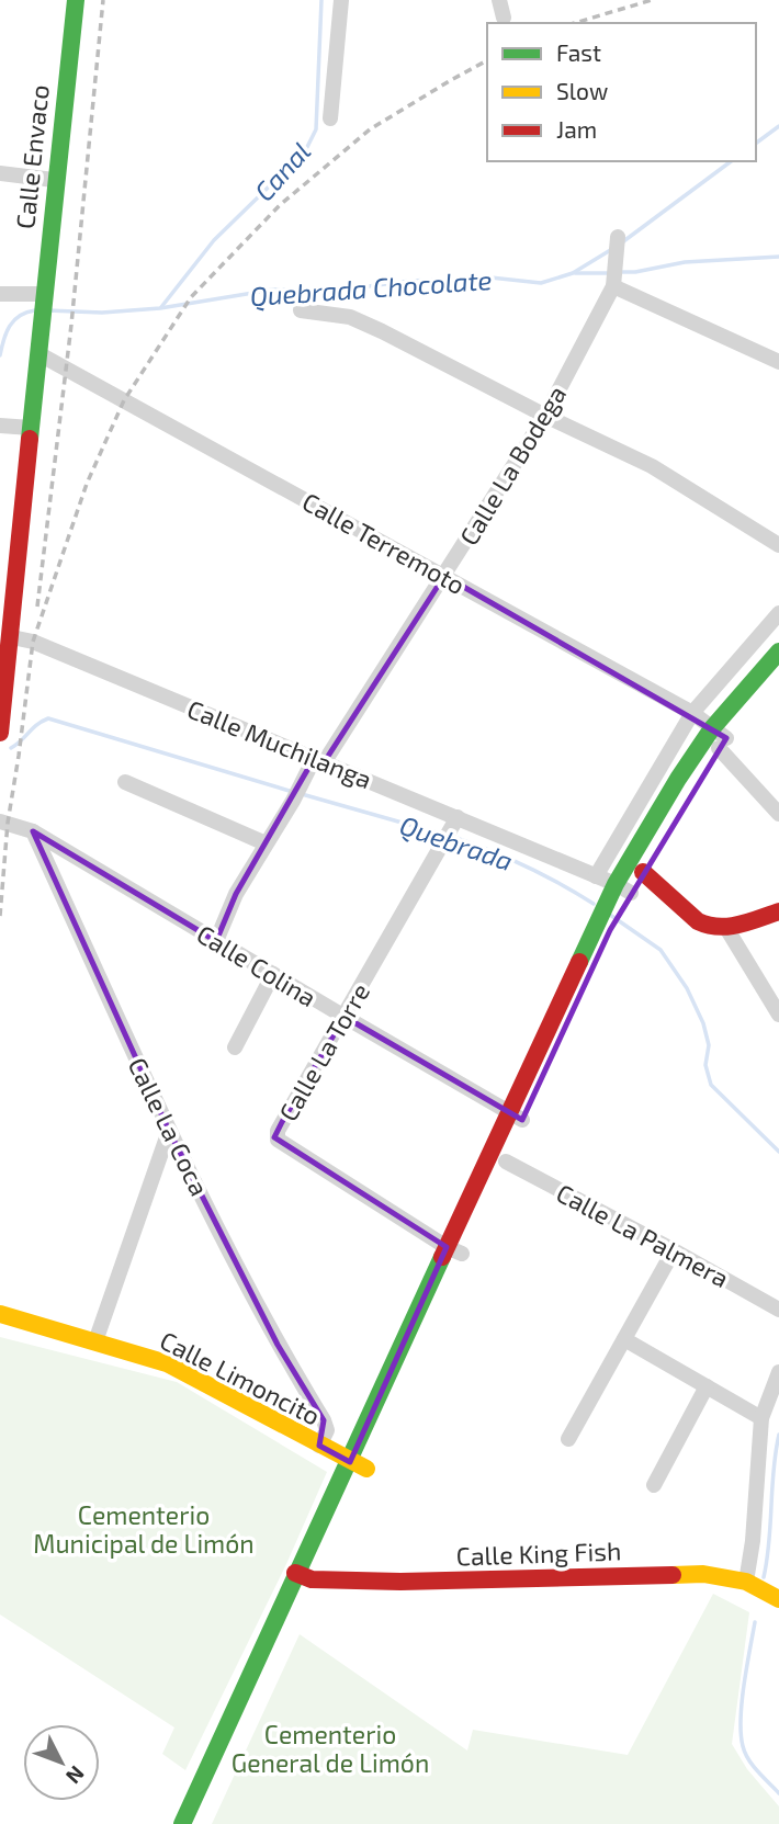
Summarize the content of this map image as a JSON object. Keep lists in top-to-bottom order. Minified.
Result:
{"streets":{"main road":["Calle Envaco","Calle Limoncito","Calle King Fish"],"street":["Calle La Bodega","Calle Terremoto","Calle Muchilanga","Calle Colina","Calle La Torre","Calle La Coca","Calle La Palmera"]},"crossings":[["Calle Envaco","Calle Terremoto"],["Calle Envaco","Calle Muchilanga"],["Calle La Bodega","Calle Terremoto"],["Calle La Bodega","Calle Muchilanga"],["Calle La Bodega","Calle Colina"],["Calle Muchilanga","Calle La Torre"],["Calle Colina","Calle La Torre"],["Calle Colina","Calle La Coca"],["Calle La Coca","Calle Limoncito"]],"water":["Canal","Quebrada Chocolate","Quebrada"],"parks":["Cementerio Municipal de Limón","Cementerio General de Limón"],"legend":["Fast","Slow","Jam"],"north":"bottom right"}
